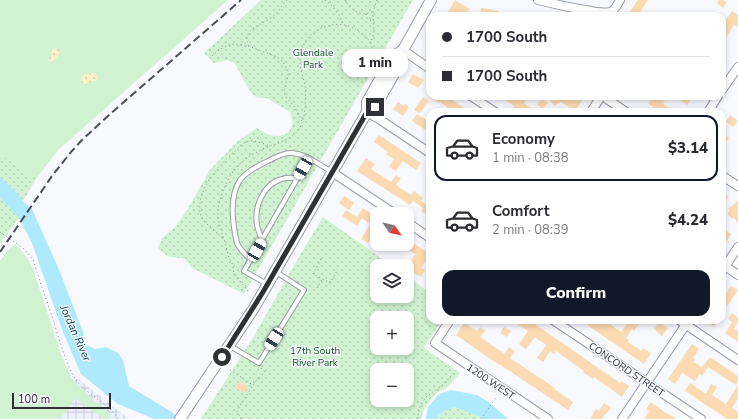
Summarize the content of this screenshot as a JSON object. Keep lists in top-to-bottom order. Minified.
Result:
{"streets":{"street":["CONCORD STREET","1200 WEST"]},"water":["Jordan River"],"parks":["Glendale Park","17th South River Park"],"scale_bar":"100 m","north":"bottom right","page":{"banner":["1700 South","1700 South"],"bubble":"1 min","list":[{"name":"Economy","note":"1 min · 08:38","value":"$3.14"},{"name":"Comfort","note":"2 min · 08:39","value":"$4.24"}],"map_buttons":["+","−"],"buttons":"Confirm","scale":"100 m"}}
